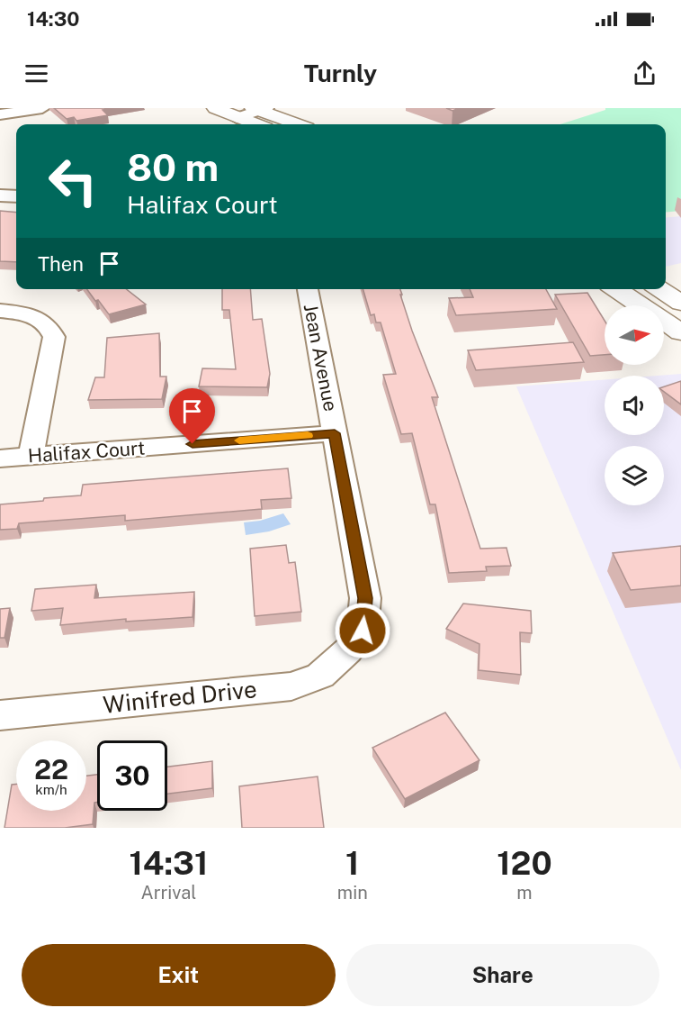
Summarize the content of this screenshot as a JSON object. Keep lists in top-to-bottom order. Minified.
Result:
{"streets":{"street":["Jean Avenue","Halifax Court","Winifred Drive"]},"crossings":[["Jean Avenue","Halifax Court"],["Jean Avenue","Winifred Drive"]],"north":"right","page":{"status":"14:30","header":"Turnly","turn":["80 m","Halifax Court"],"then":"Then","speed":"22 km/h","limit":"30","eta":["14:31","Arrival","1","min","120","m"],"buttons":["Exit","Share"]}}
